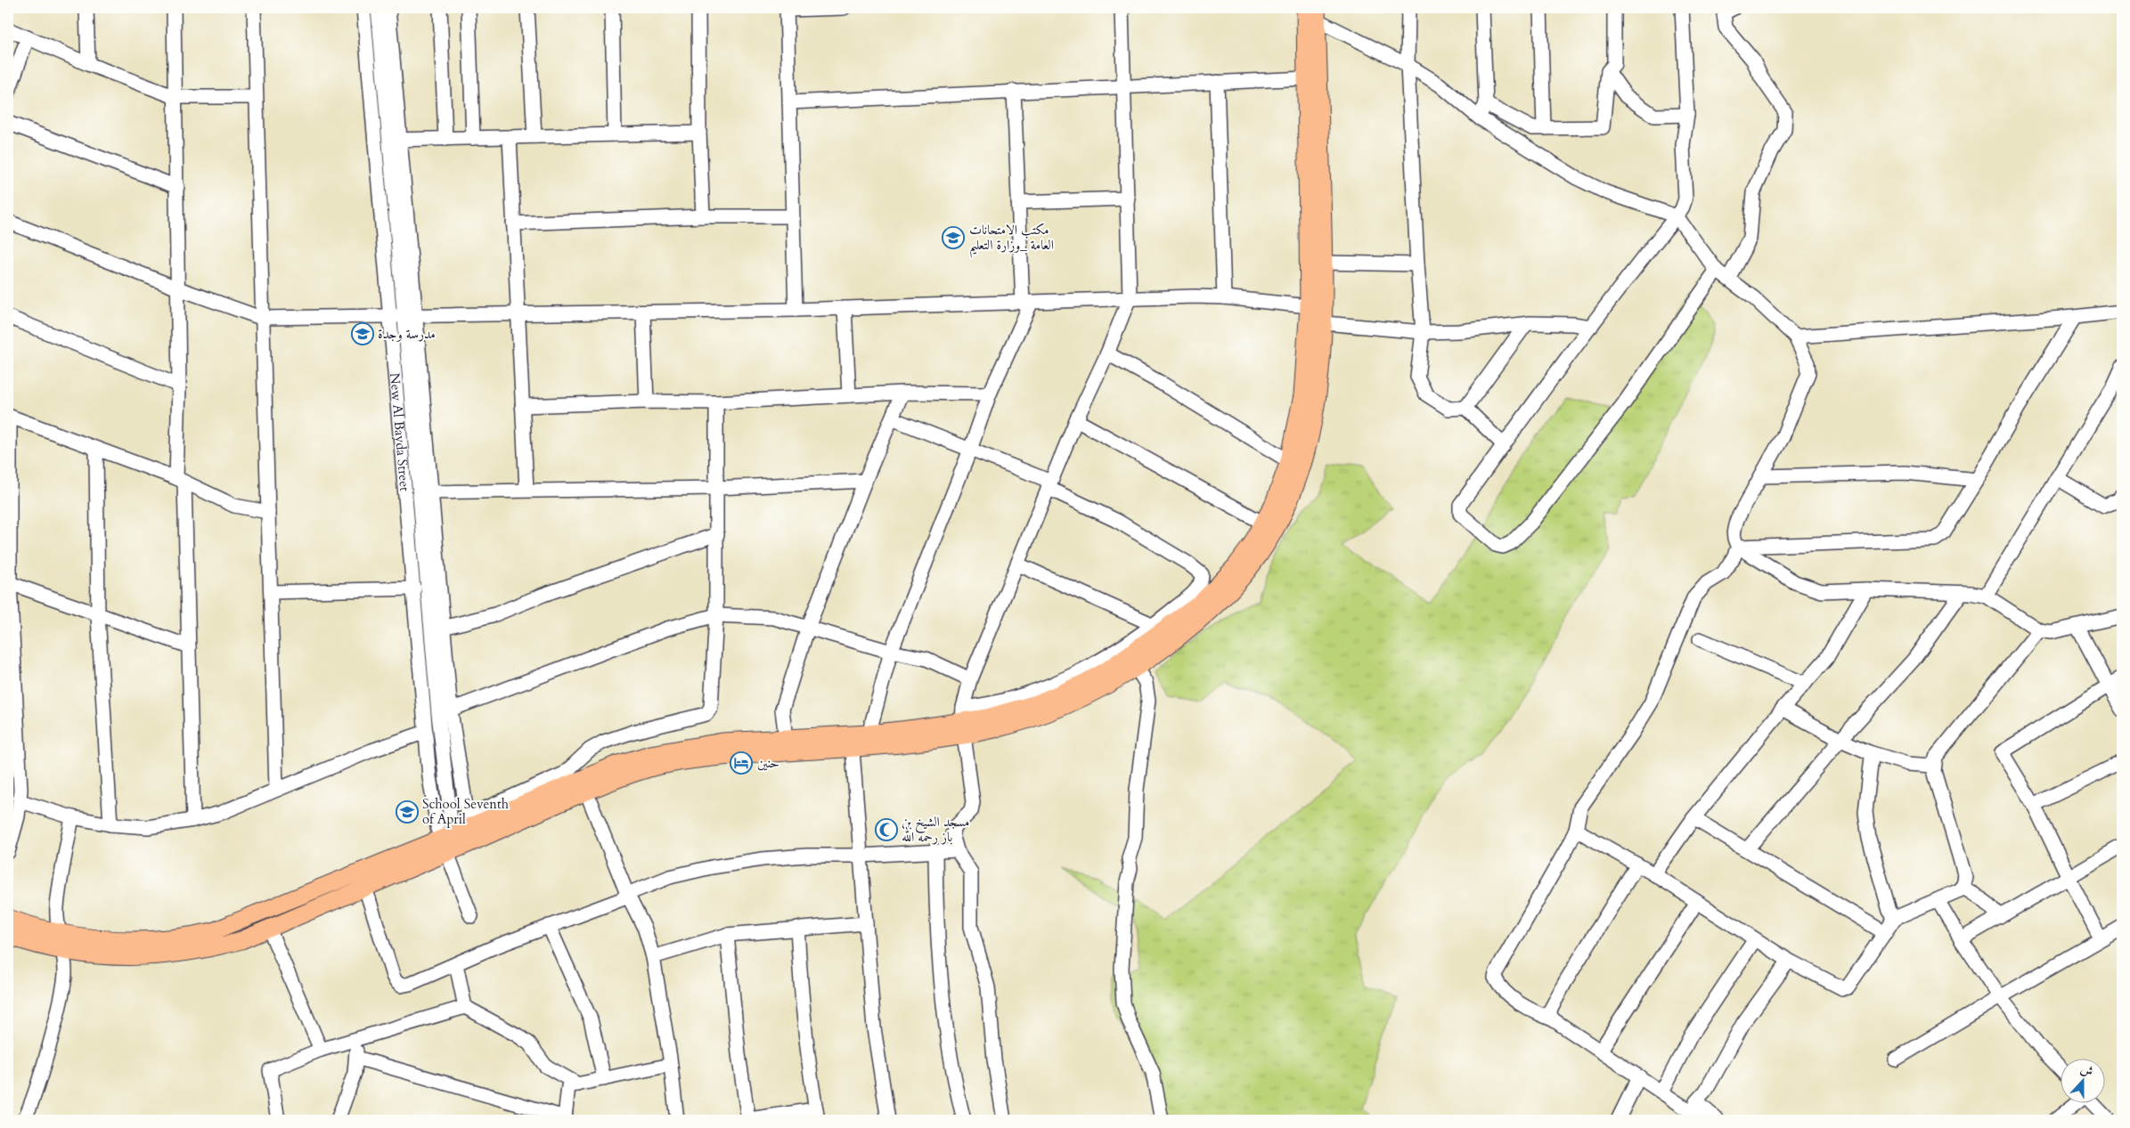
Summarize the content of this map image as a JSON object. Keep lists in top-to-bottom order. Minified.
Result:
{"streets":{"street":["New Al Bayda Street"]},"places":{"school or university":["مكتب الامتحانات العامة _وزارة التعليم","مدرسة وجدة","School Seventh of April"],"hotel":["حنين"],"mosque":["مسجد الشيخ بن باز رحمه الله"]},"north":"top"}
